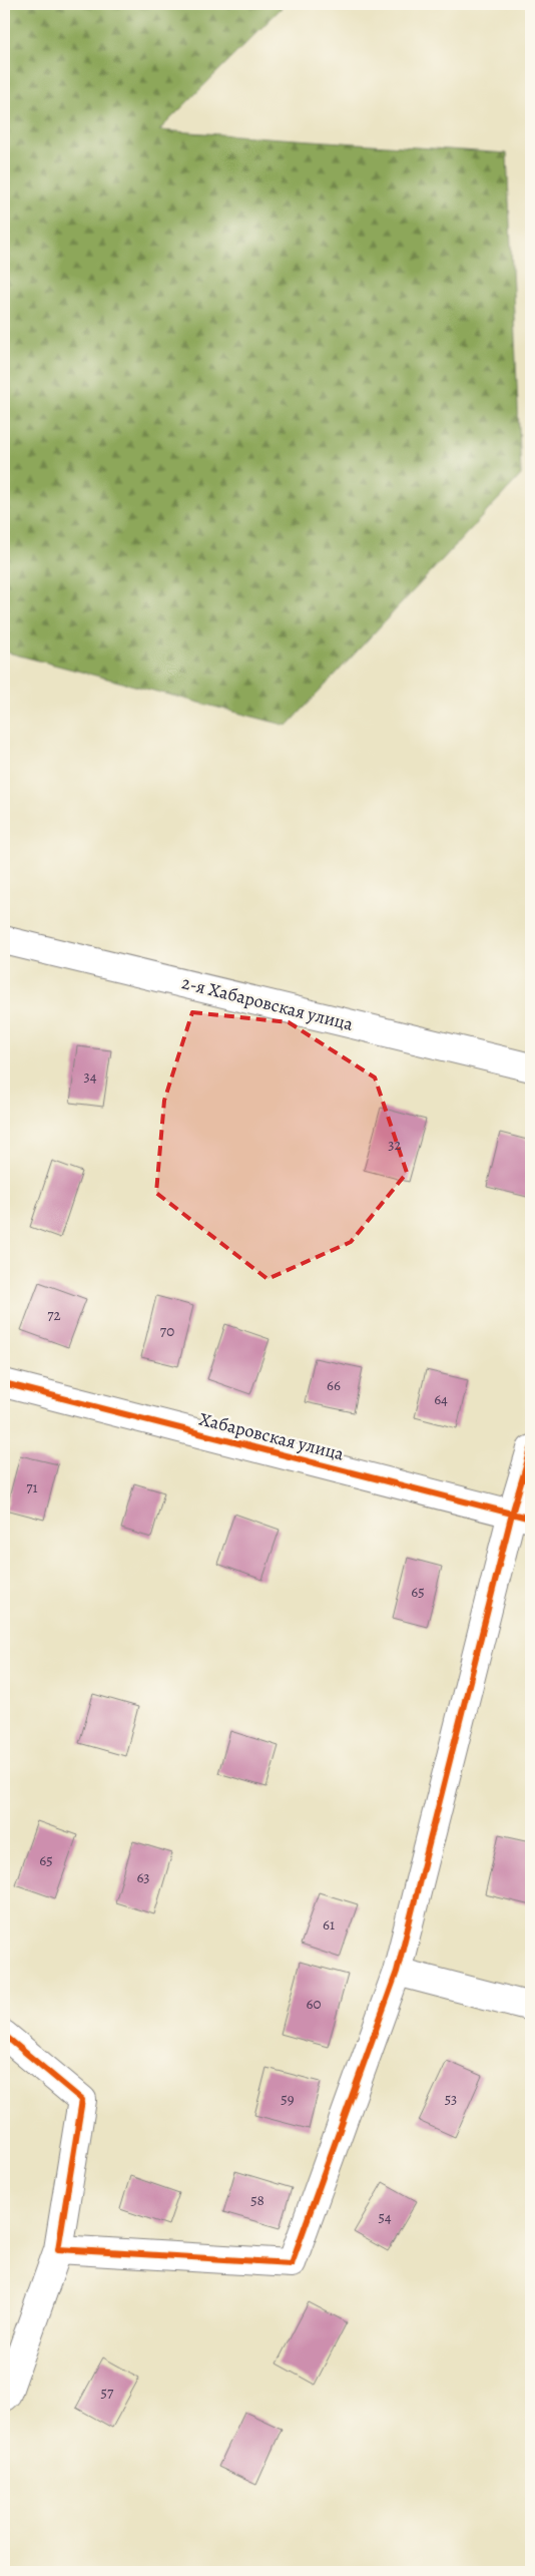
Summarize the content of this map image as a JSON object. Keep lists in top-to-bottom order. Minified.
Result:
{"streets":{"street":["2-я Хабаровская улица","Хабаровская улица"]},"house_numbers":["34","32","72","70","66","64","71","65","65","63","61","60","59","53","58","54","57"]}
